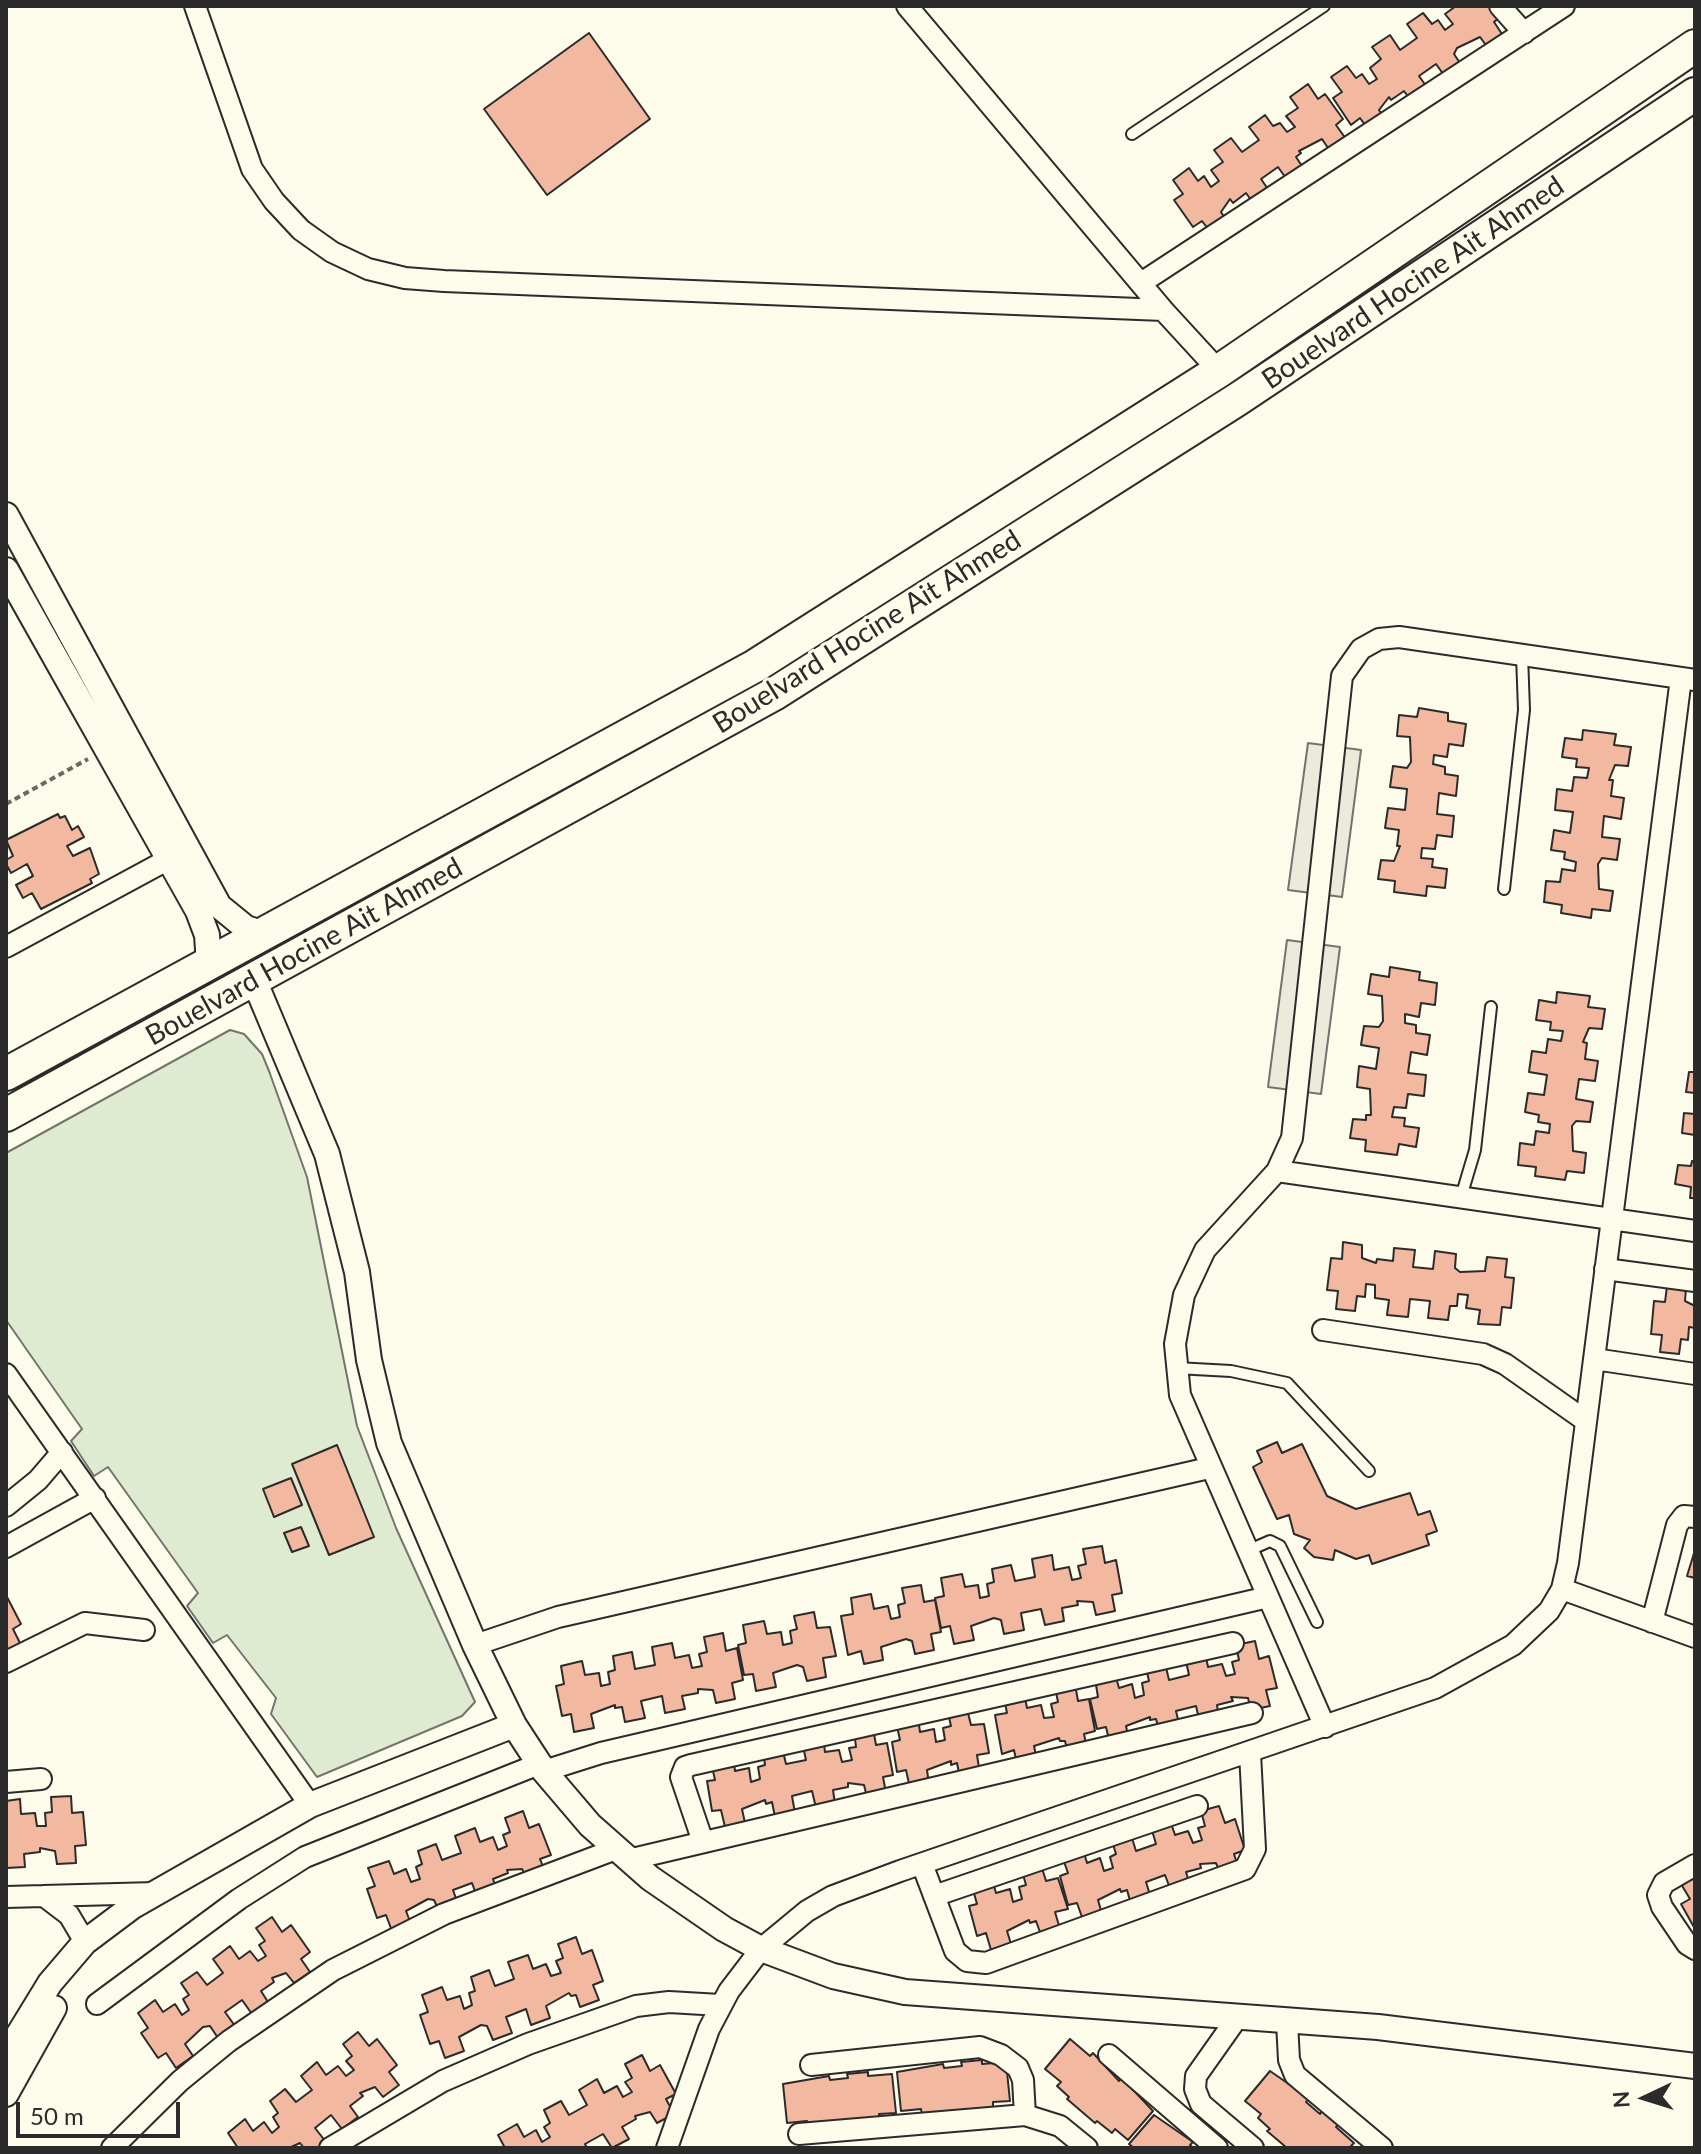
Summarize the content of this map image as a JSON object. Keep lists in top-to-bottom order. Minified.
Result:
{"streets":{"main road":["Bouelvard Hocine Ait Ahmed"]},"scale_bar":"50 m","north":"left"}
